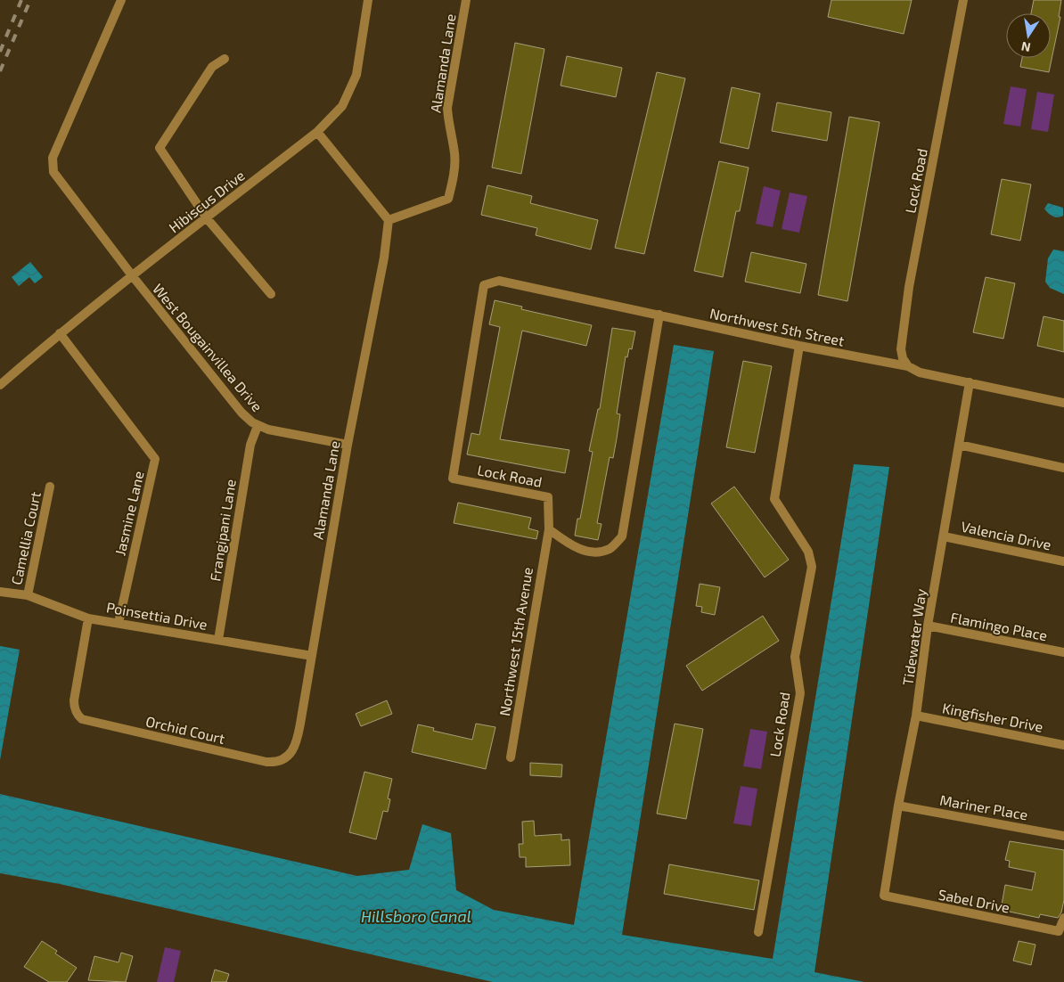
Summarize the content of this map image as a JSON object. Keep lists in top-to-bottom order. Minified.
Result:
{"streets":{"street":["Alamanda Lane","Lock Road","Hibiscus Drive","Northwest 5th Street","West Bougainvillea Drive","Jasmine Lane","Frangipani Lane","Valencia Drive","Camellia Court","Poinsettia Drive","Flamingo Place","Tidewater Way","Northwest 15th Avenue","Kingfisher Drive","Orchid Court","Mariner Place","Sabel Drive"]},"crossings":[["Alamanda Lane","West Bougainvillea Drive"],["Alamanda Lane","Poinsettia Drive"],["Alamanda Lane","Orchid Court"],["Lock Road","Northwest 5th Street"],["Lock Road","Northwest 15th Avenue"],["Hibiscus Drive","West Bougainvillea Drive"],["Hibiscus Drive","Jasmine Lane"],["Northwest 5th Street","Tidewater Way"],["West Bougainvillea Drive","Frangipani Lane"],["Jasmine Lane","Poinsettia Drive"],["Frangipani Lane","Poinsettia Drive"],["Valencia Drive","Tidewater Way"],["Camellia Court","Poinsettia Drive"],["Poinsettia Drive","Orchid Court"],["Flamingo Place","Tidewater Way"],["Tidewater Way","Kingfisher Drive"],["Tidewater Way","Mariner Place"],["Tidewater Way","Sabel Drive"]],"water":["Hillsboro Canal"],"north":"bottom"}
